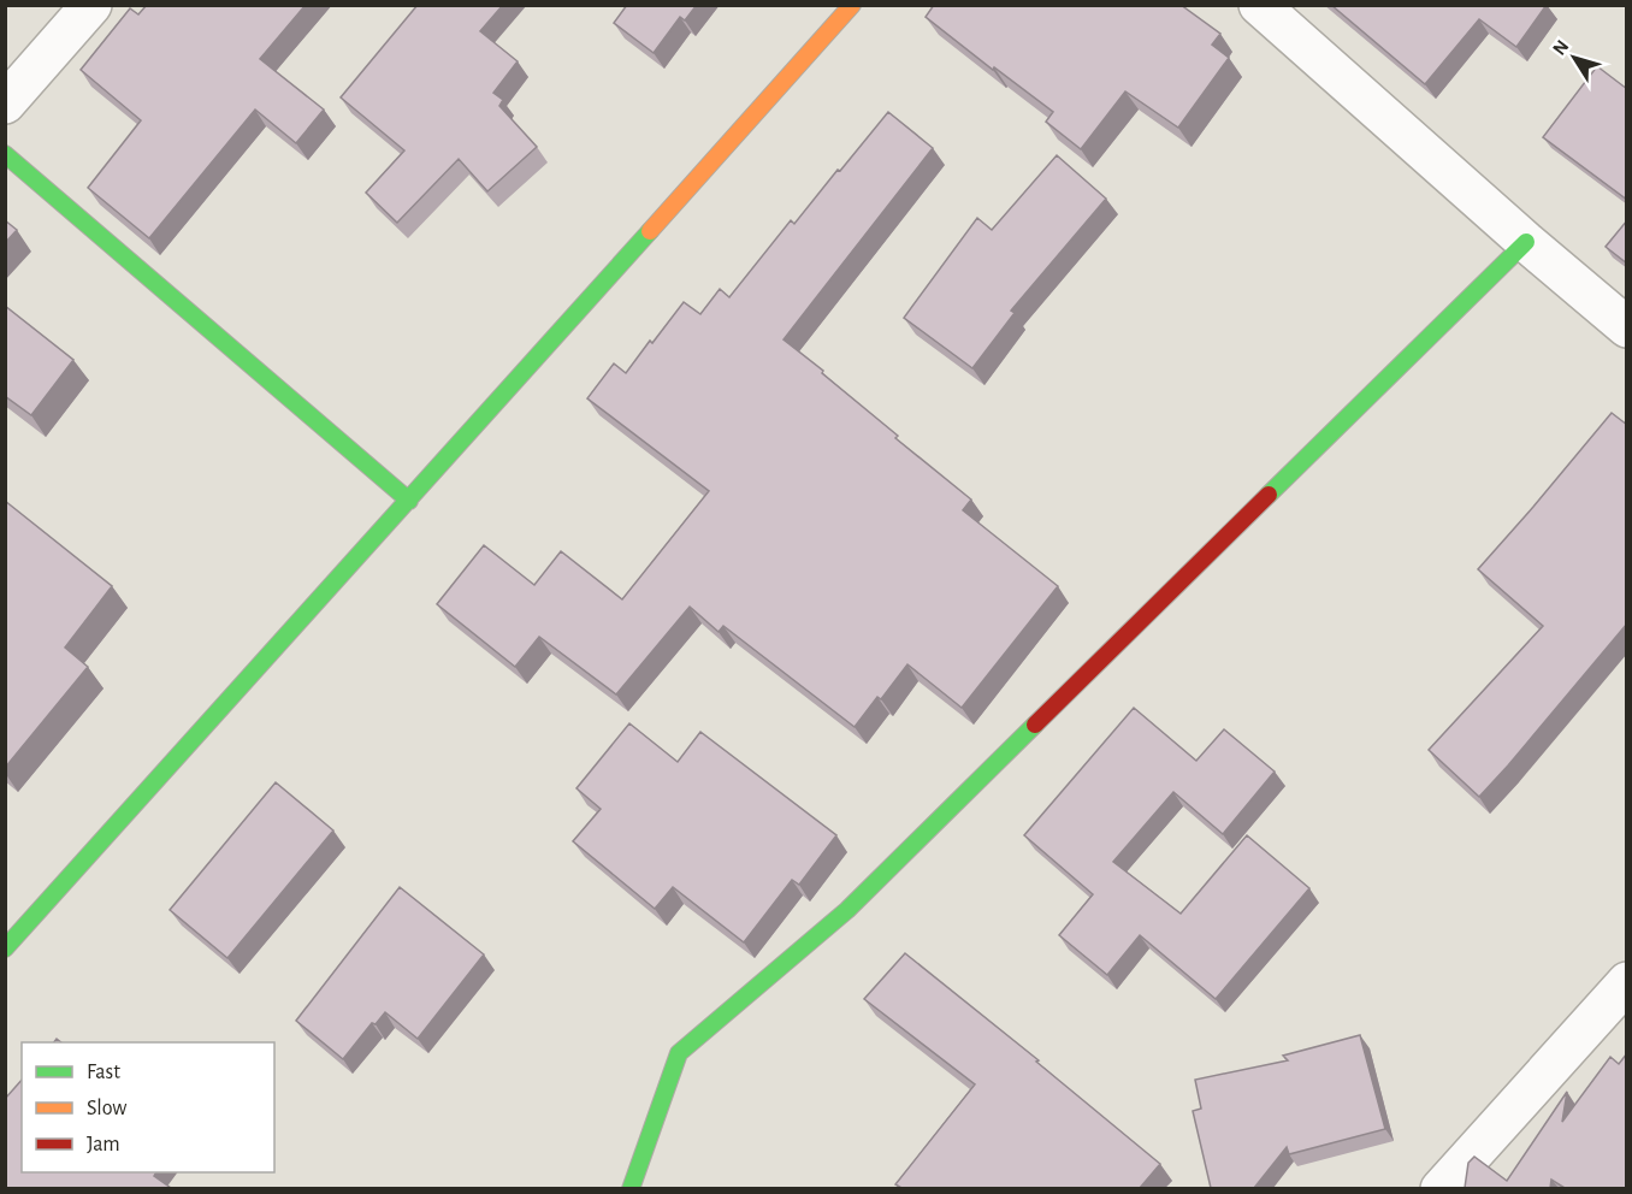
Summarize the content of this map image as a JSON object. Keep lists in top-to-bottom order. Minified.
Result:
{"legend":["Fast","Slow","Jam"],"north":"top left"}
